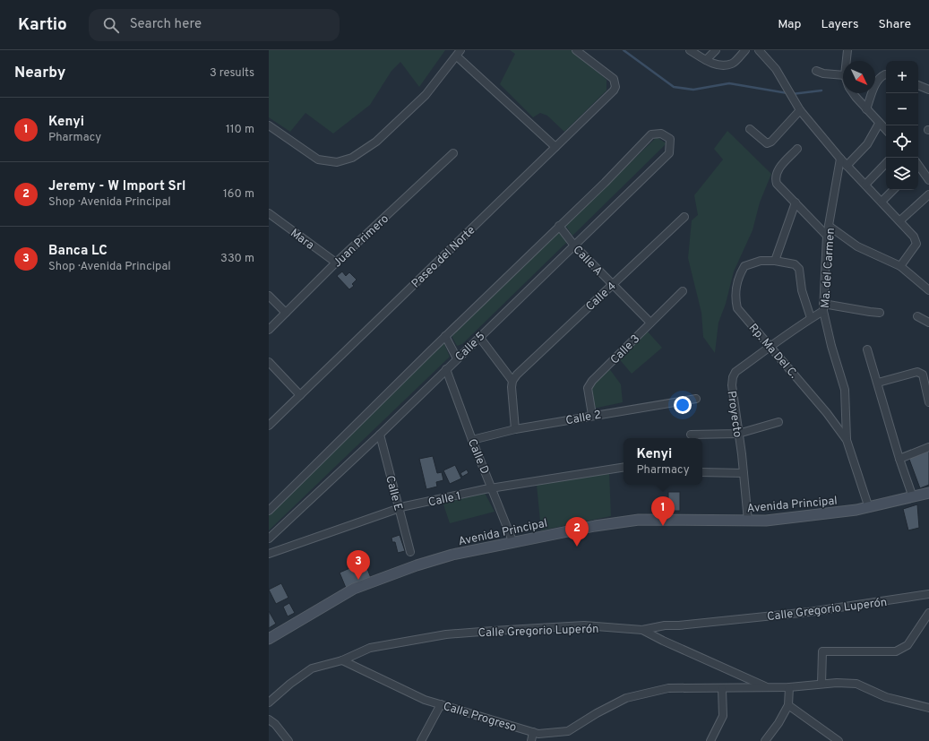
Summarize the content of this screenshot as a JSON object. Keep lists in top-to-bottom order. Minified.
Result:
{"streets":{"street":["Mara","Juan Primero","Paseo del Norte","Calle A","Ma. del Carmen","Calle 4","Calle 5","Calle 3","Rp. Ma Del C.","Proyecto","Calle 2","Calle D","Calle E","Calle 1","Avenida Principal","Calle Gregorio Luperón","Calle Progreso"]},"crossings":[["Mara","Juan Primero"],["Calle A","Calle 4"],["Calle A","Calle 5"],["Calle A","Calle 3"],["Ma. del Carmen","Rp. Ma Del C."],["Ma. del Carmen","Proyecto"],["Calle 5","Calle D"],["Calle 5","Calle E"],["Calle 3","Calle 2"],["Rp. Ma Del C.","Proyecto"],["Proyecto","Avenida Principal"],["Calle 2","Calle D"],["Calle D","Calle 1"],["Calle D","Avenida Principal"],["Calle E","Calle 1"],["Calle Gregorio Luperón","Calle Progreso"]],"north":"bottom right","page":{"header":"Kartio","search":"Search here","nav":["Map","Layers","Share"],"heading":["Nearby","3 results"],"map_buttons":["+","−"],"list":[{"mark":"1","name":"Kenyi","note":"Pharmacy","value":"110 m"},{"mark":"2","name":"Jeremy - W Import Srl","note":"Shop · Avenida Principal","value":"160 m"},{"mark":"3","name":"Banca LC","note":"Shop · Avenida Principal","value":"330 m"}],"popup":["Kenyi","Pharmacy"],"pins":["1","2","3"]}}
